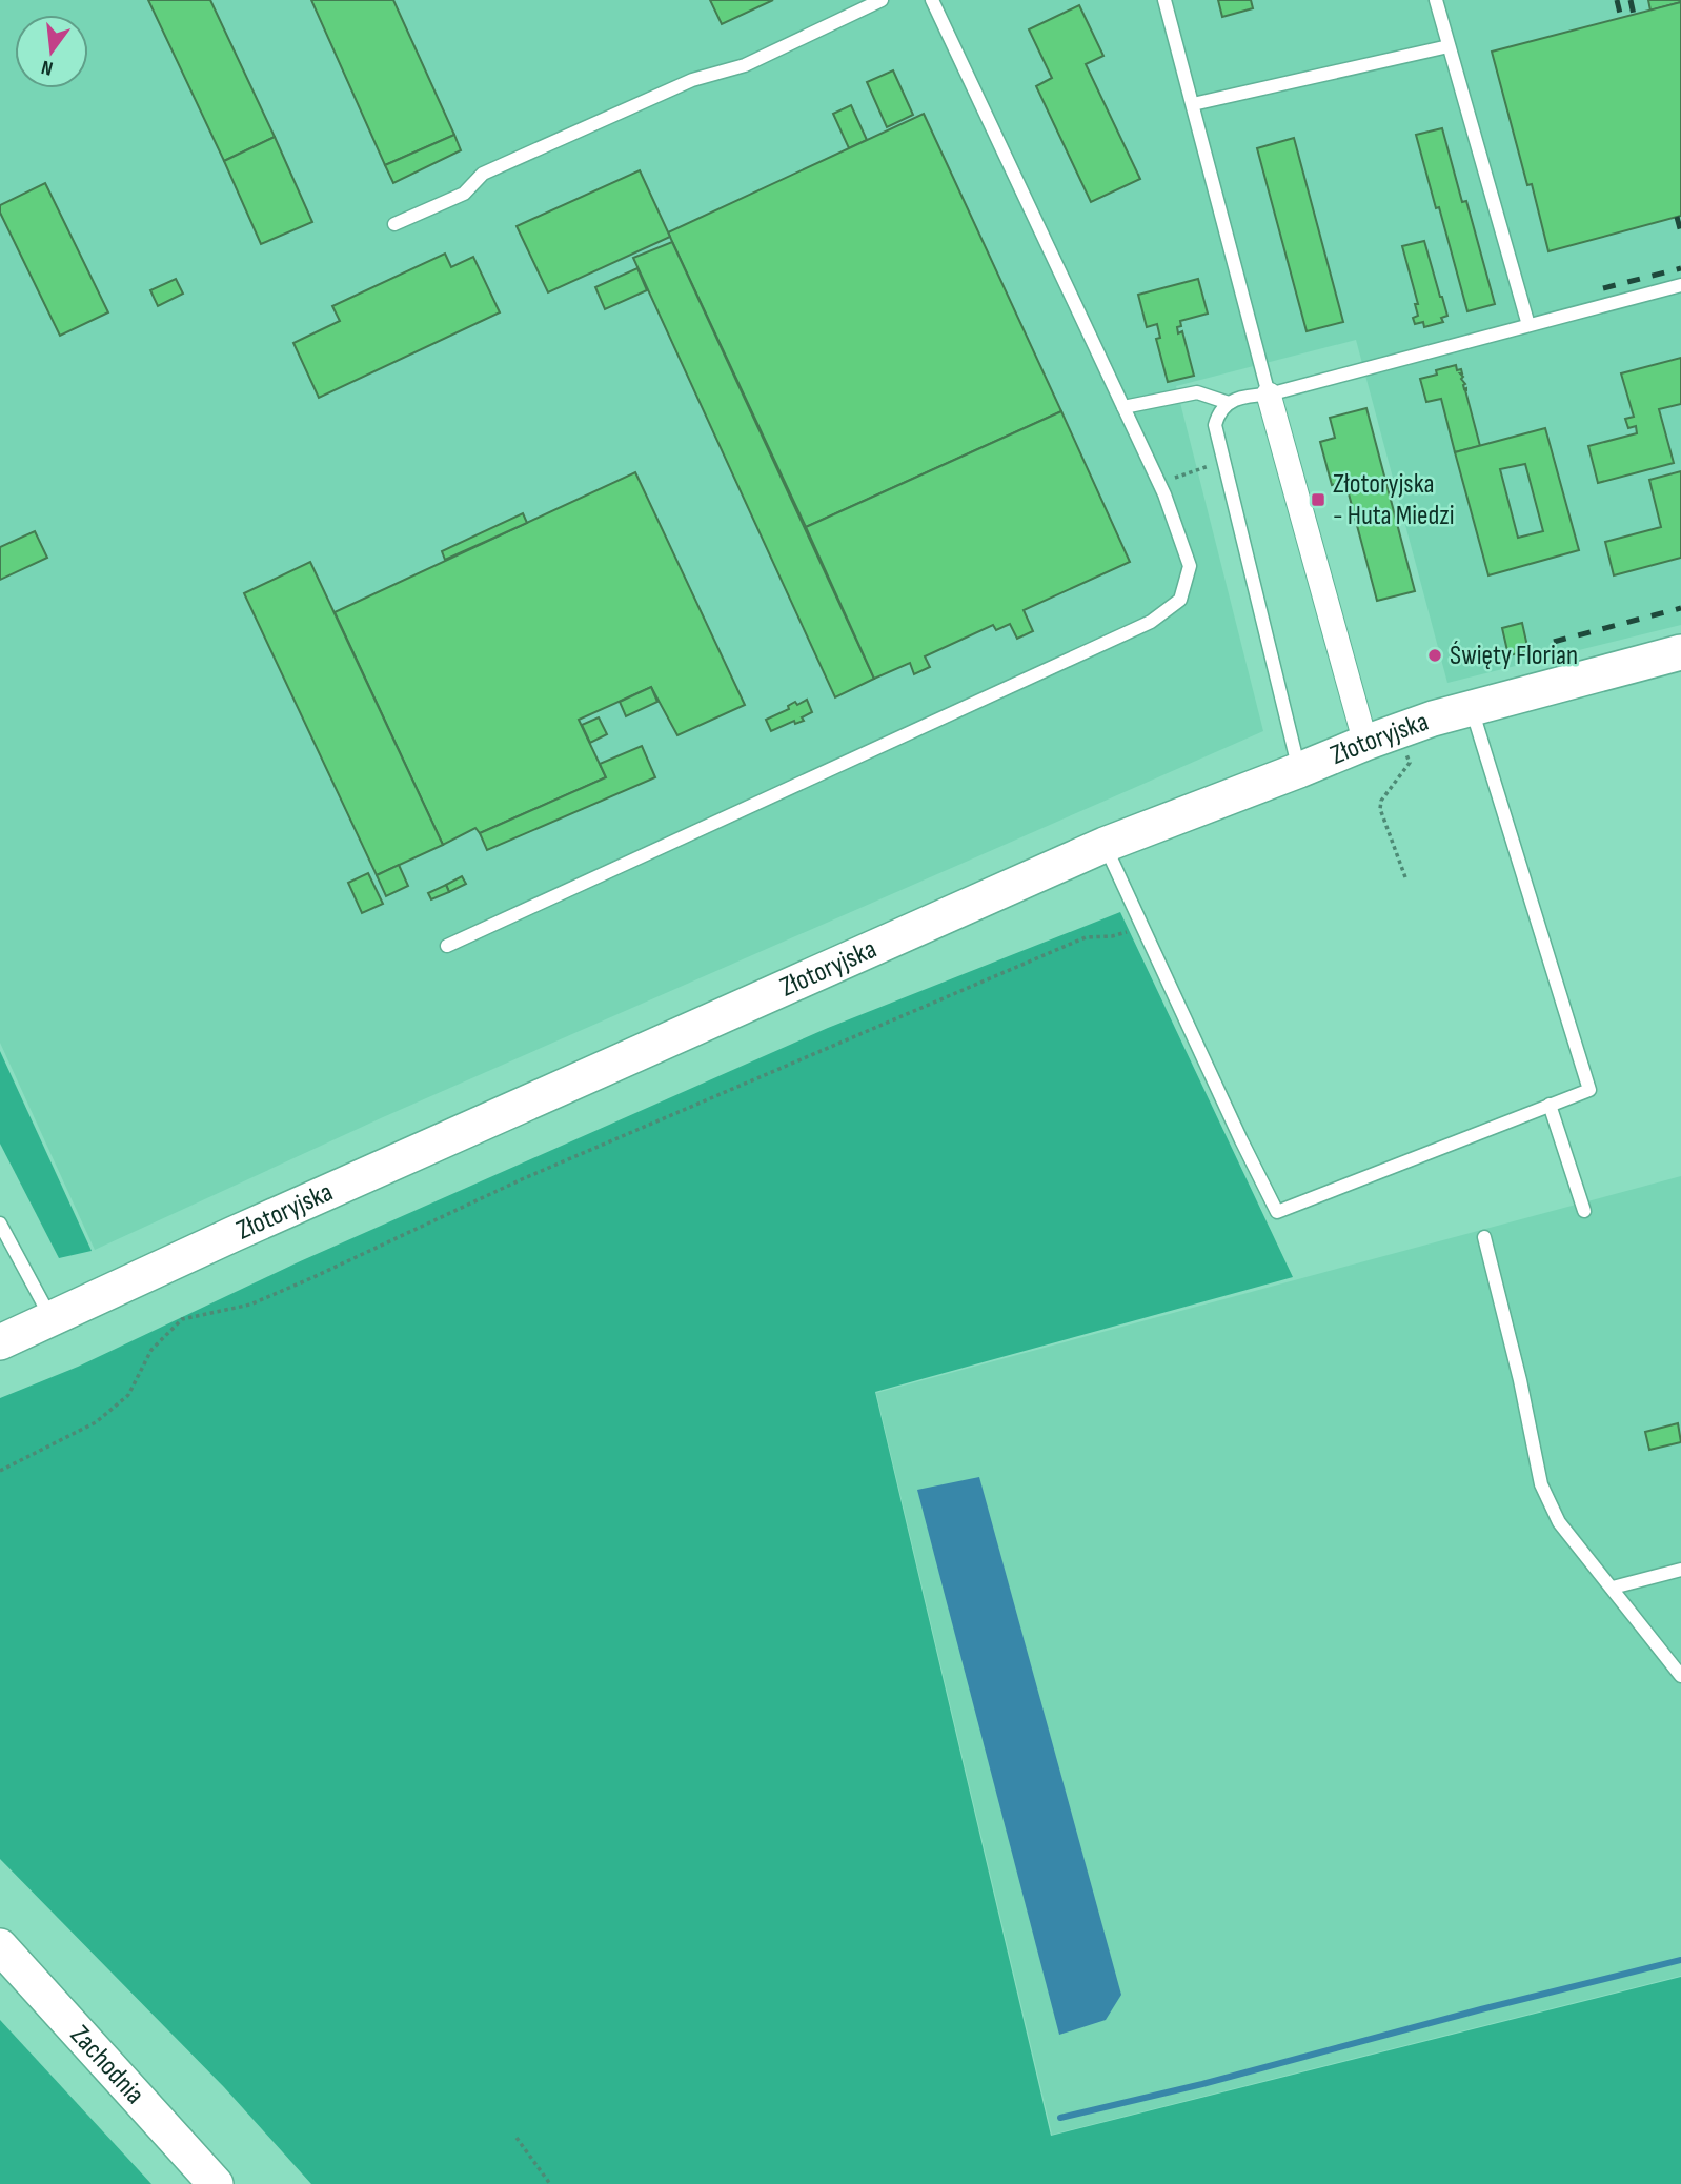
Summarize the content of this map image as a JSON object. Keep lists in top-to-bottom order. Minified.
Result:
{"streets":{"main road":["Złotoryjska","Zachodnia"]},"places":{"transit":["Złotoryjska - Huta Miedzi"],"other":["Święty Florian"]},"north":"bottom"}
